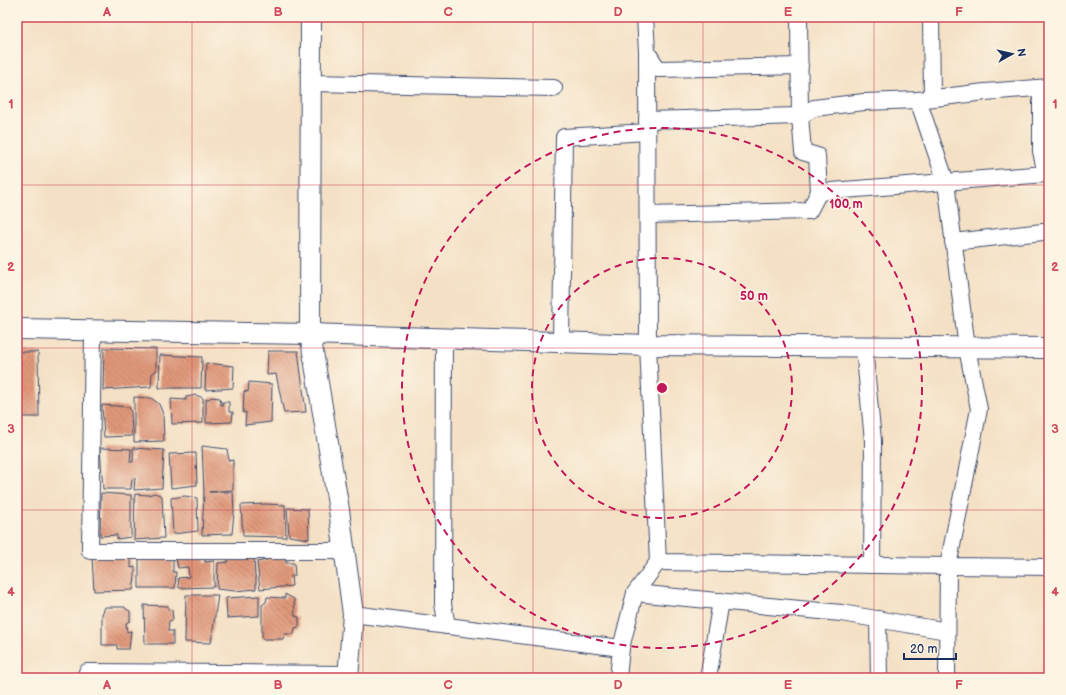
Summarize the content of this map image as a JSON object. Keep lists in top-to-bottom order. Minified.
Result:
{"scale_bar":"20 m","north":"right","grid":{"columns":["A","B","C","D","E","F"],"rows":["1","2","3","4"]},"rings":["100 m","50 m"]}
